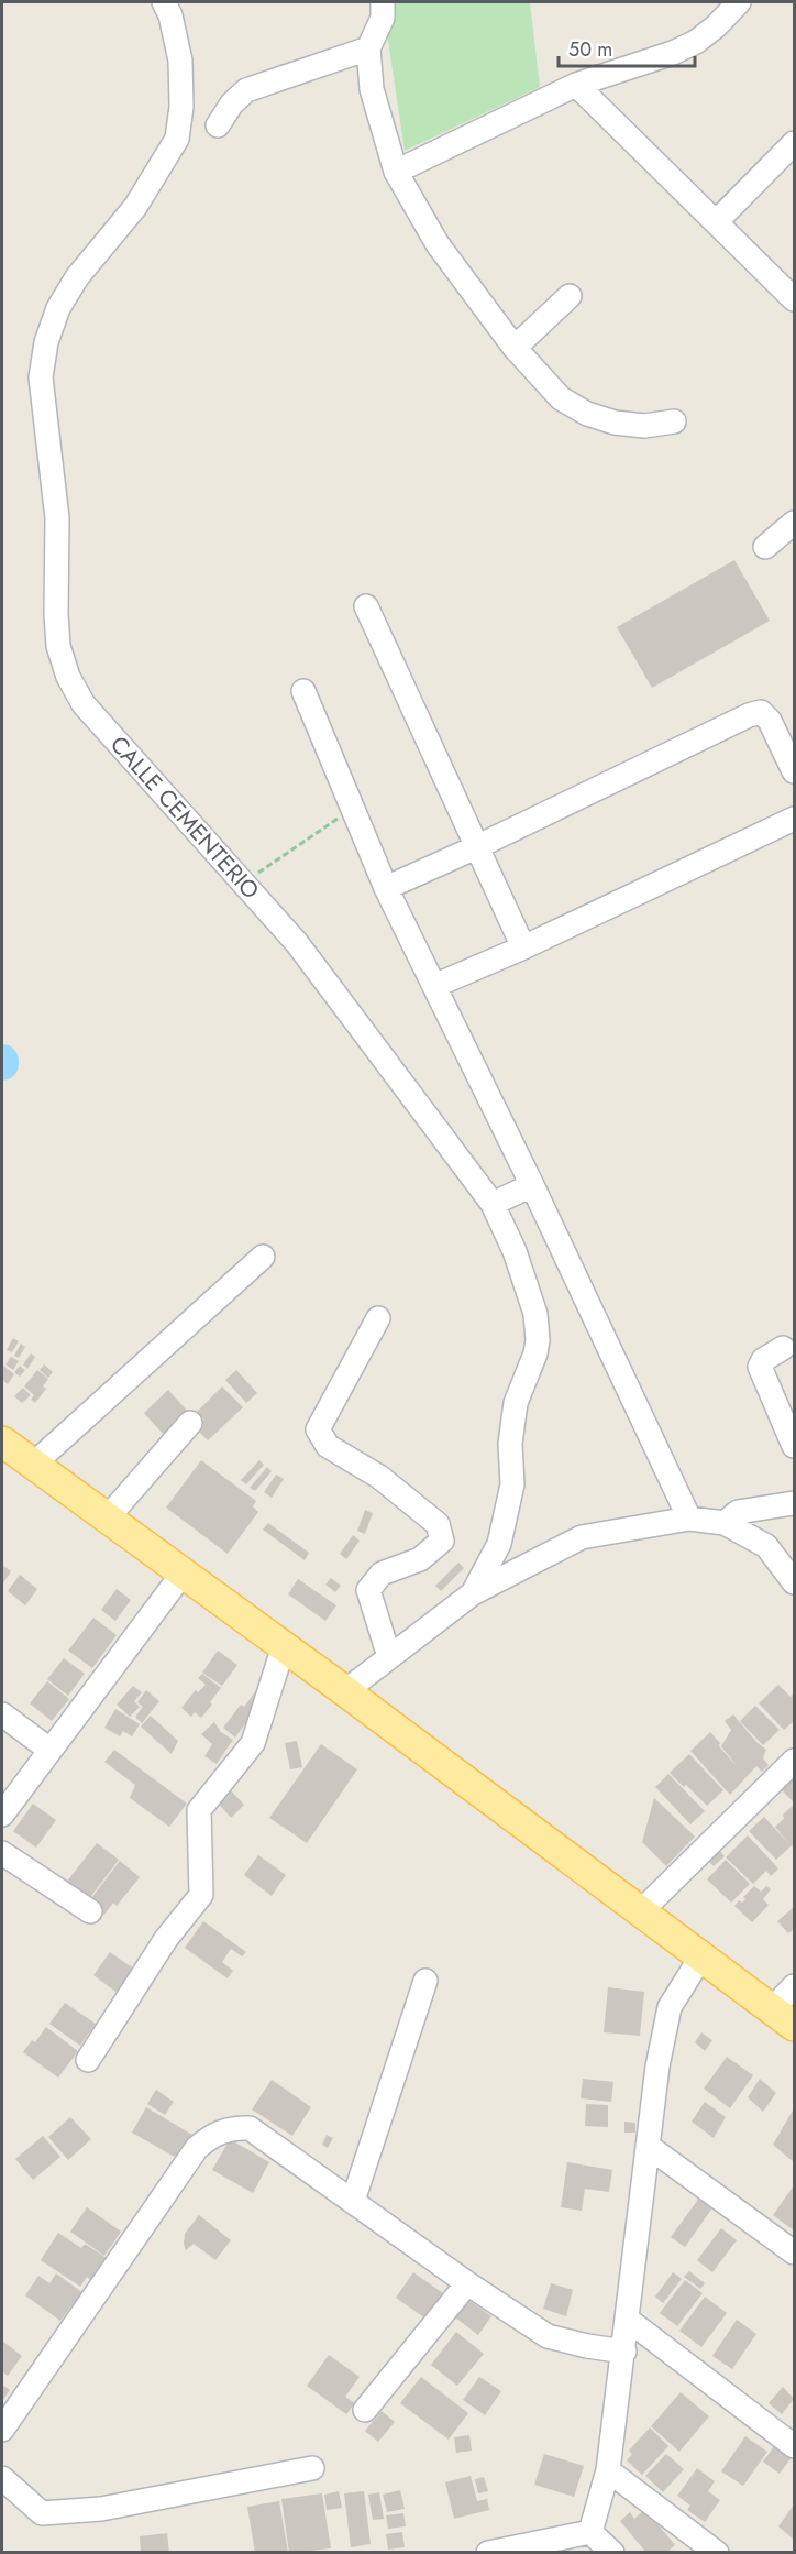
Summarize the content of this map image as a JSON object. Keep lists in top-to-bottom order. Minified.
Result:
{"streets":{"street":["CALLE CEMENTERIO"]},"scale_bar":"50 m"}
